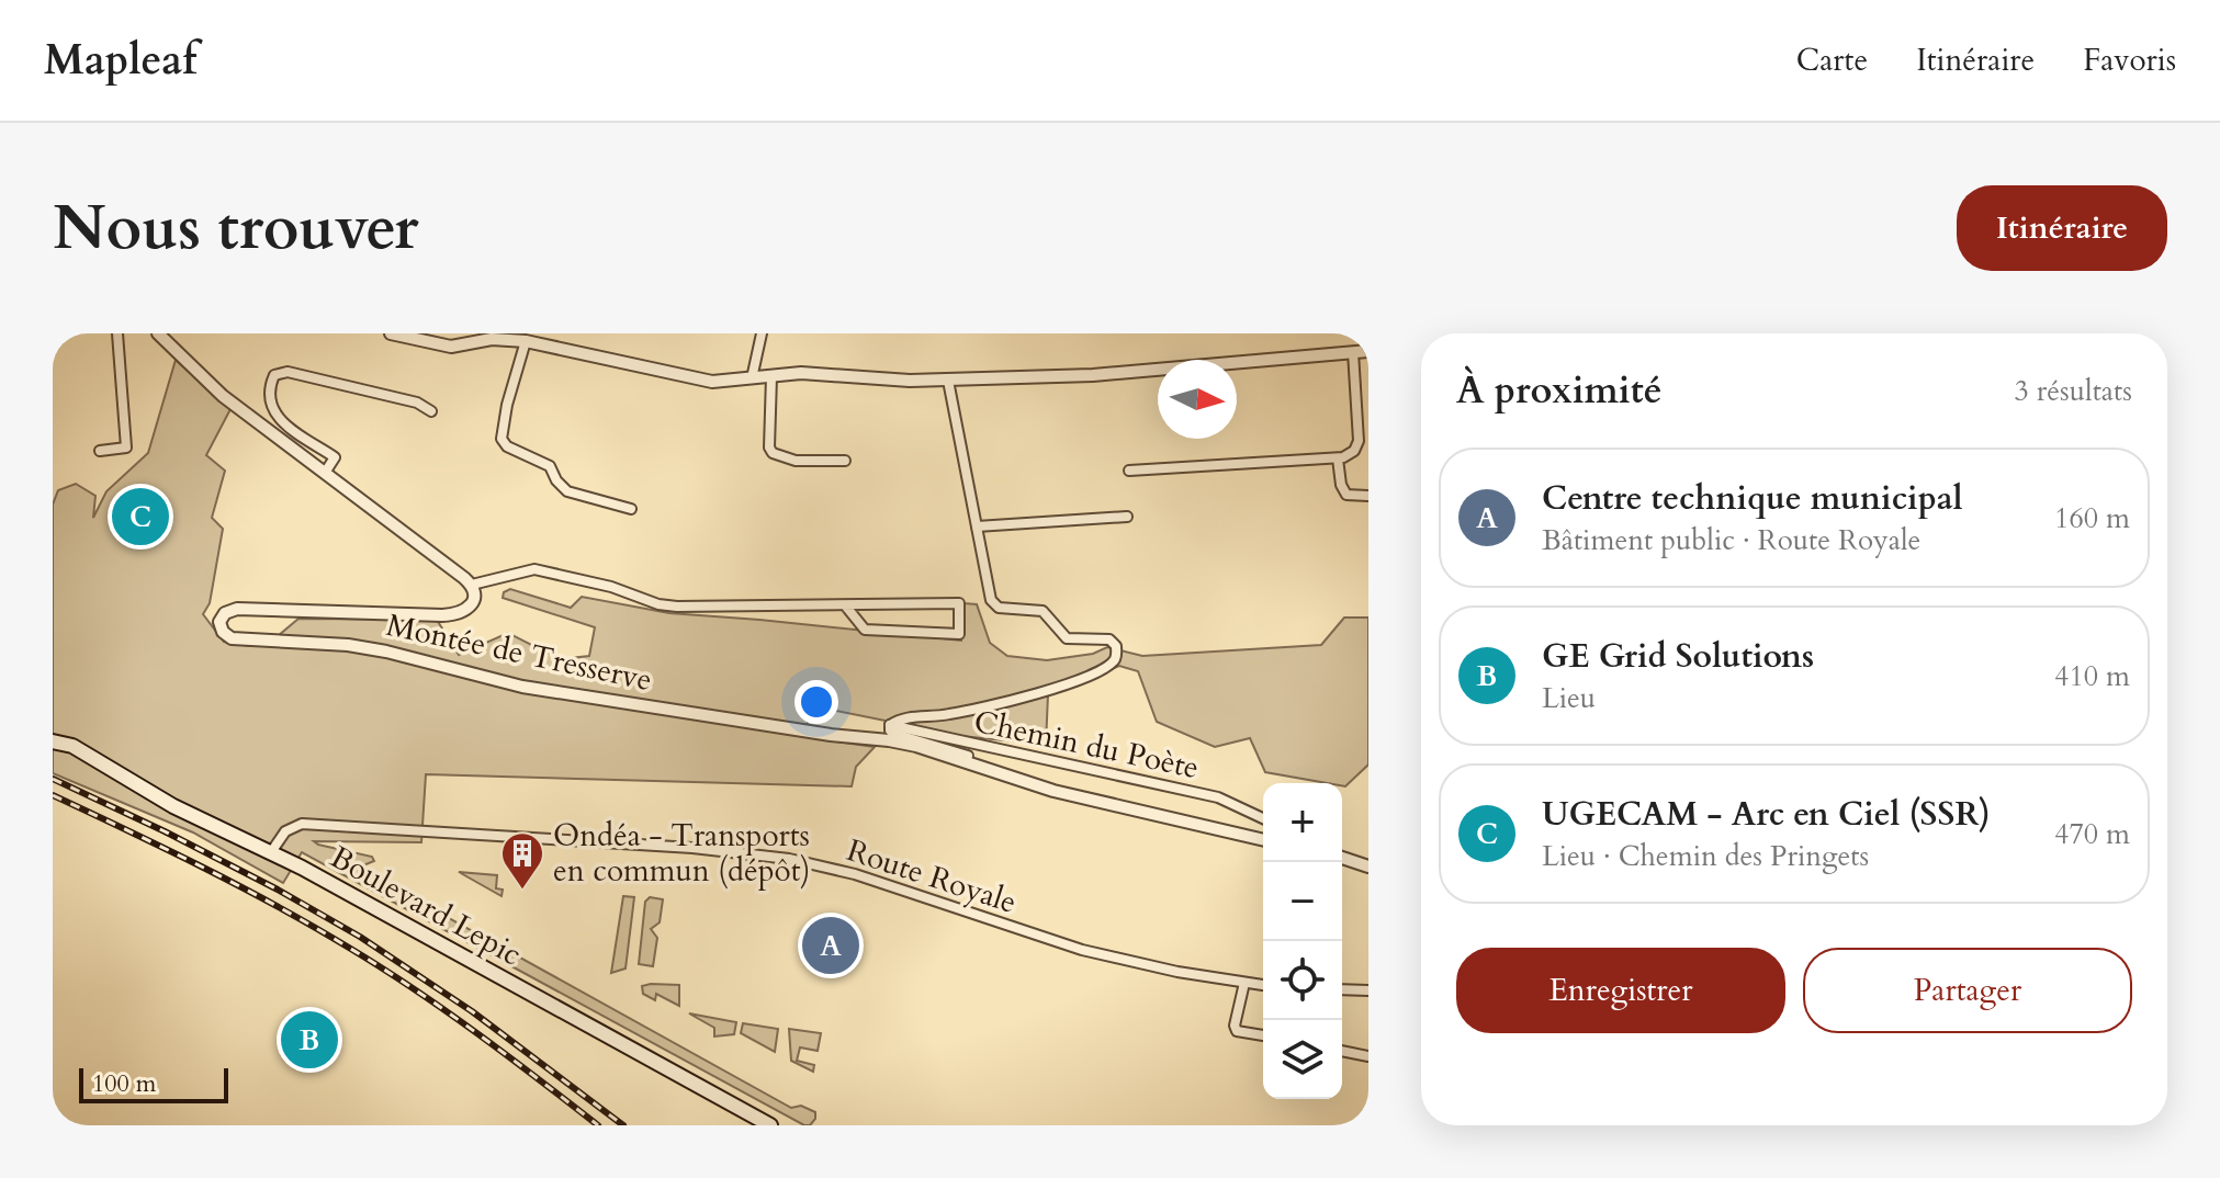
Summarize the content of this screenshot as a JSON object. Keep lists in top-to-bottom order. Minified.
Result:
{"streets":{"main road":["Boulevard Lepic"],"street":["Montée de Tresserve","Chemin du Poète","Route Royale"]},"crossings":[["Route Royale","Boulevard Lepic"]],"places":{"building":["Ondéa - Transports en commun (dépôt)"]},"scale_bar":"100 m","north":"right","page":{"header":"Mapleaf","nav":["Carte","Itinéraire","Favoris"],"buttons":["Itinéraire",["Enregistrer","Partager"]],"title":"Nous trouver","heading":["À proximité","3 résultats"],"list":[{"mark":"A","name":"Centre technique municipal","note":"Bâtiment public · Route Royale","value":"160 m"},{"mark":"B","name":"GE Grid Solutions","note":"Lieu","value":"410 m"},{"mark":"C","name":"UGECAM - Arc en Ciel (SSR)","note":"Lieu · Chemin des Pringets","value":"470 m"}],"pins":["C","A","B"],"map_buttons":["+","−"],"scale":"100 m"}}
